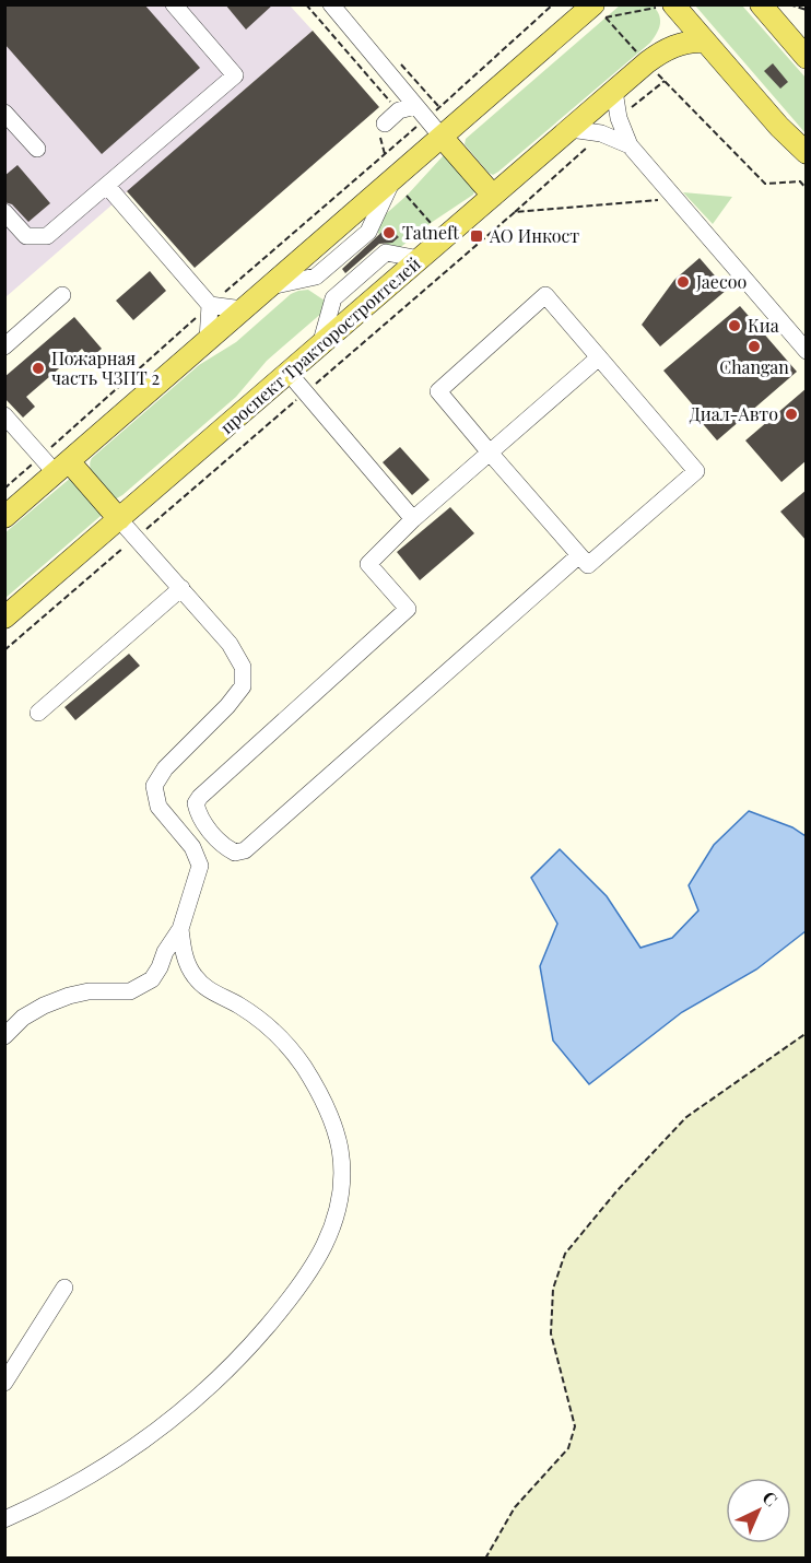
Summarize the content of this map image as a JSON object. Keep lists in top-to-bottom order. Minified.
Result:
{"streets":{"main road":["проспект Тракторостроителей"]},"places":{"other":["Tatneft","Jaecoo","Киа","Changan","Пожарная часть ЧЗПТ 2","Диал-Авто"],"transit":["АО Инкост"]},"north":"top right"}
